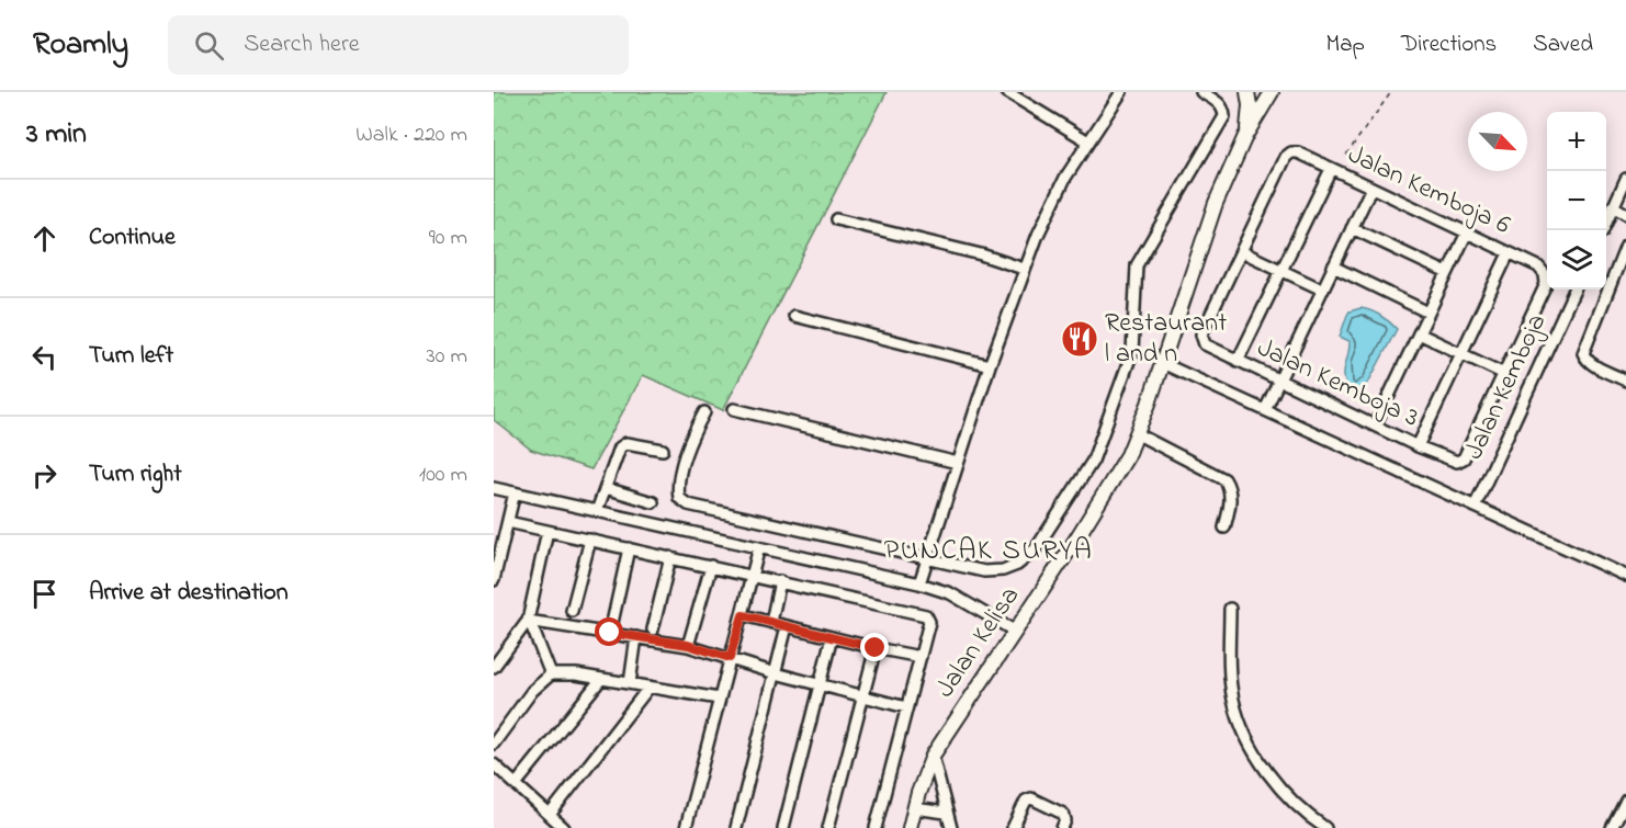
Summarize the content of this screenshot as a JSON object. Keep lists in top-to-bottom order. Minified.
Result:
{"streets":{"main road":["Jalan Kelisa"],"street":["Jalan Kemboja 6","Jalan Kemboja 3","Jalan Kemboja"]},"crossings":[["Jalan Kemboja 6","Jalan Kemboja 3"]],"districts":["PUNCAK SURYA"],"places":{"restaurant":["Restaurant l and n"]},"north":"bottom right","page":{"header":"Roamly","search":"Search here","nav":["Map","Directions","Saved"],"heading":["3 min","Walk · 220 m"],"map_buttons":["+","−"],"list":[["Continue","90 m"],["Turn left","30 m"],["Turn right","100 m"],"Arrive at destination"]}}
